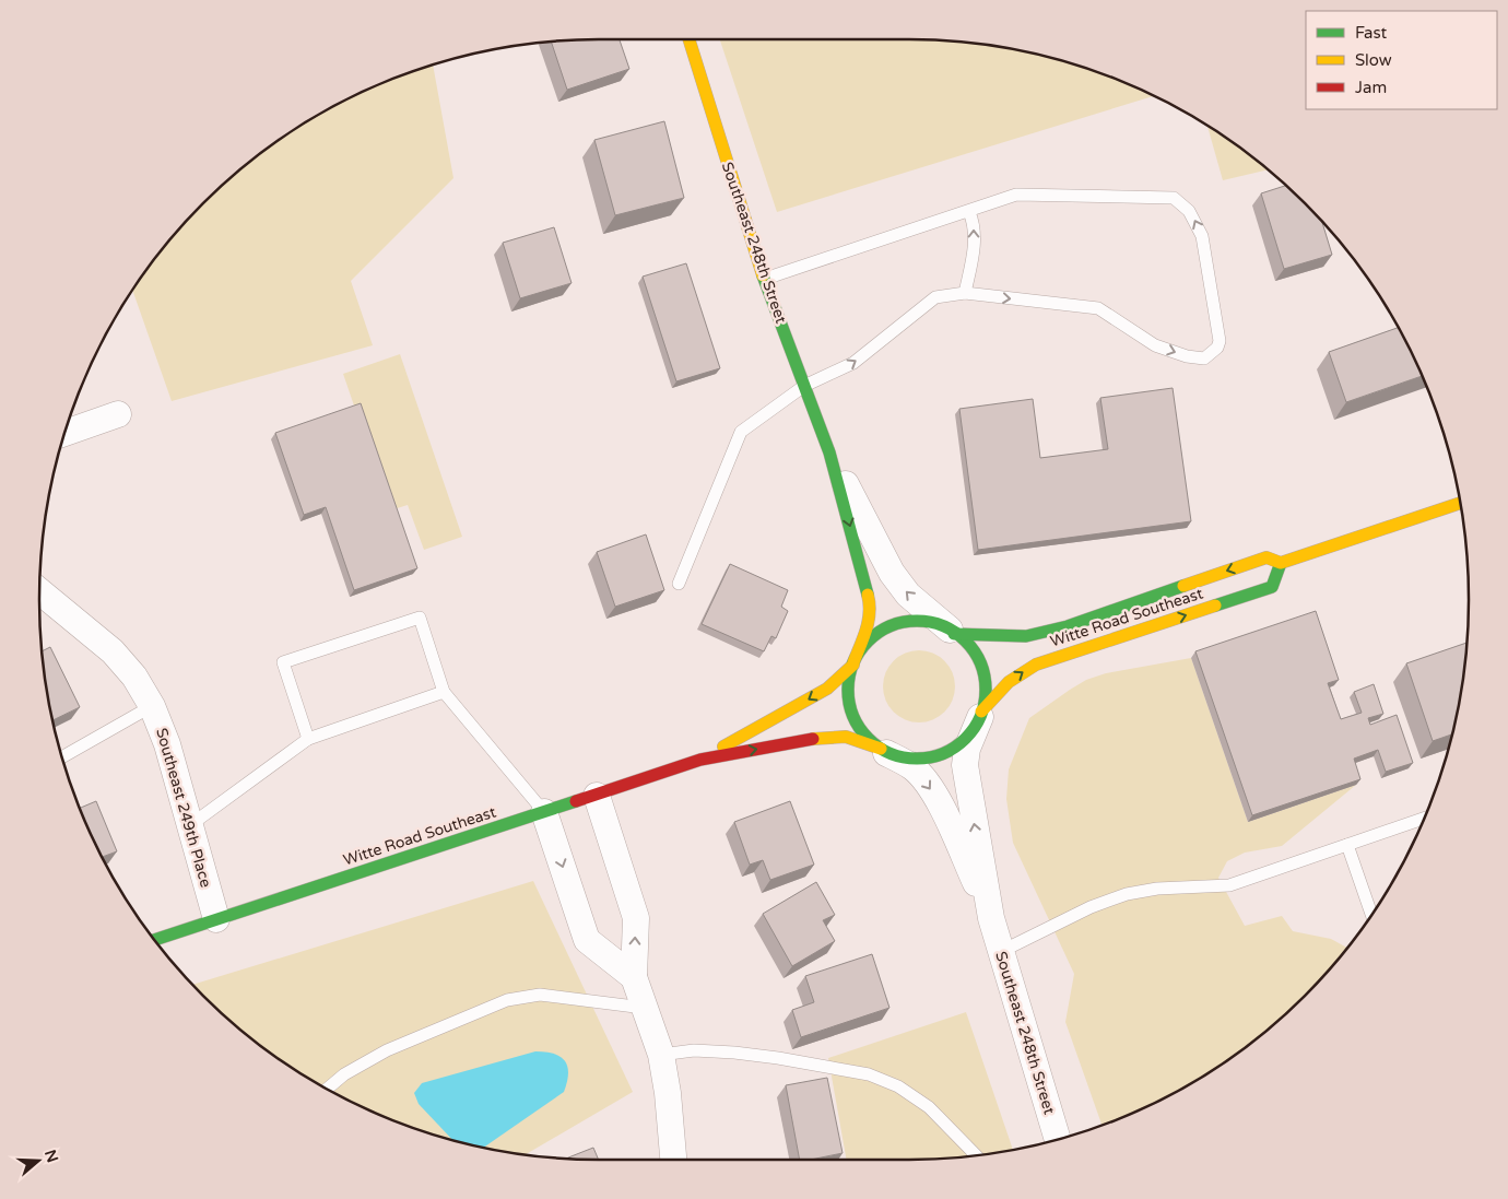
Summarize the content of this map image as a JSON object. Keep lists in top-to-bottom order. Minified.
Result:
{"streets":{"street":["Southeast 248th Street","Witte Road Southeast","Southeast 249th Place"]},"crossings":[["Southeast 248th Street","Witte Road Southeast"],["Witte Road Southeast","Southeast 249th Place"]],"legend":["Fast","Slow","Jam"],"north":"right"}
